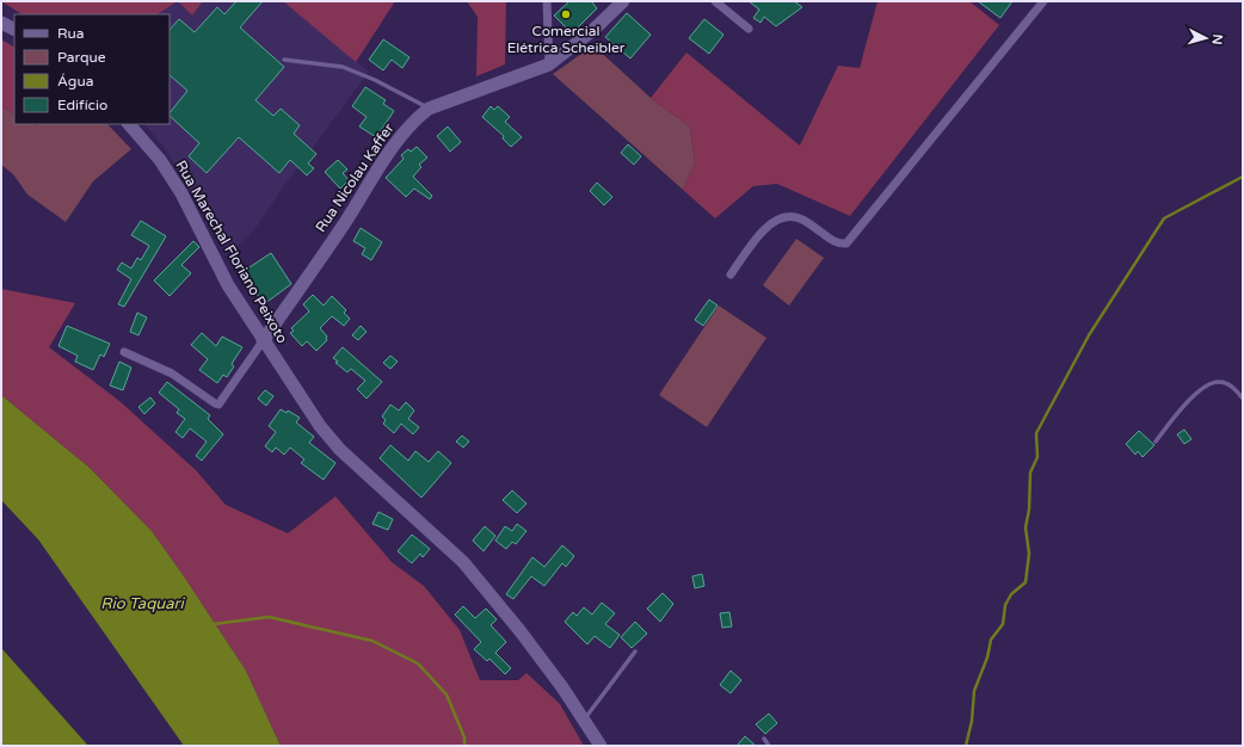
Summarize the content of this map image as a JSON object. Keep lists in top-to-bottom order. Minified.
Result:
{"streets":{"main road":["Rua Nicolau Kaffer","Rua Marechal Floriano Peixoto"]},"crossings":[["Rua Nicolau Kaffer","Rua Marechal Floriano Peixoto"]],"water":["Rio Taquari"],"places":["Comercial Elétrica Scheibler"],"legend":["Rua","Parque","Água","Edifício"],"north":"right"}
